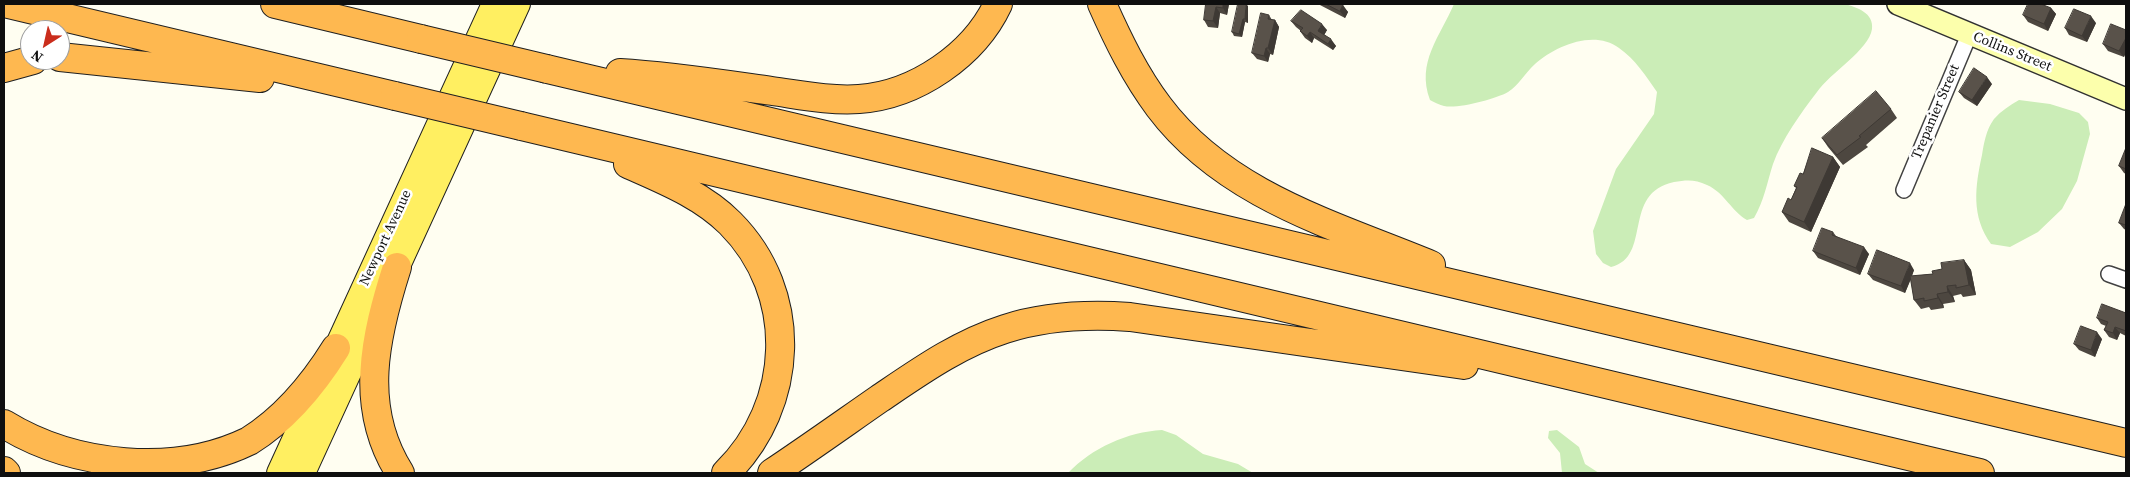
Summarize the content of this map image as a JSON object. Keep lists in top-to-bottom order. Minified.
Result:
{"streets":{"main road":["Newport Avenue"],"street":["Collins Street","Trepanier Street"]},"crossings":[["Collins Street","Trepanier Street"]],"north":"bottom left"}
